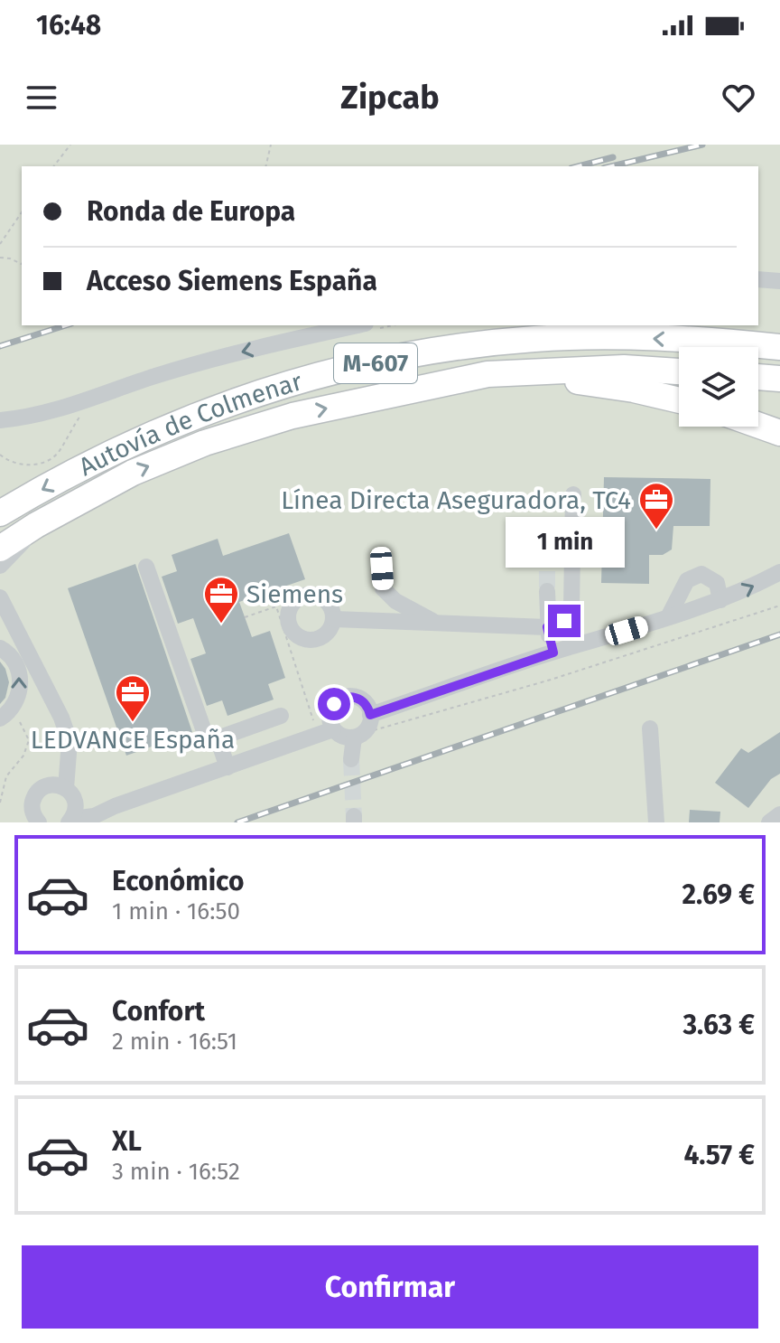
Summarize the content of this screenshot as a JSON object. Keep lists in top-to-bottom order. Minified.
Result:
{"streets":{"highway":["M-607","Autovía de Colmenar"]},"places":{"office":["Línea Directa Aseguradora, TC4","Siemens","LEDVANCE España"]},"page":{"status":"16:48","header":"Zipcab","banner":["Ronda de Europa","Acceso Siemens España"],"bubble":"1 min","list":[{"name":"Económico","note":"1 min · 16:50","value":"2.69 €"},{"name":"Confort","note":"2 min · 16:51","value":"3.63 €"},{"name":"XL","note":"3 min · 16:52","value":"4.57 €"}],"buttons":"Confirmar"}}
